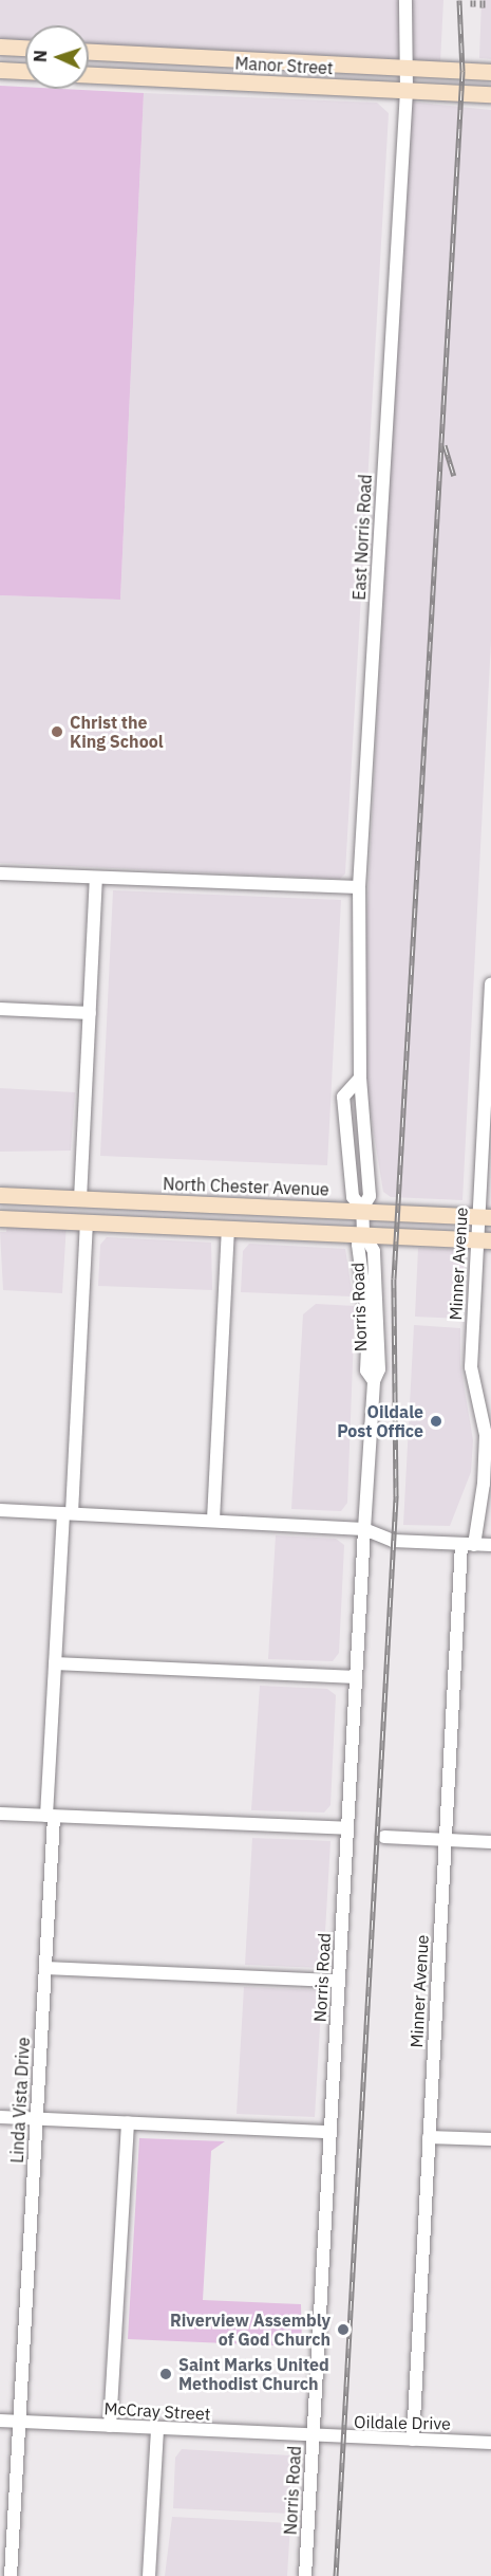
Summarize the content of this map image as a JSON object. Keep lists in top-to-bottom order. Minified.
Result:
{"streets":{"main road":["Manor Street","North Chester Avenue"],"street":["East Norris Road","Minner Avenue","Norris Road","Linda Vista Drive","McCray Street","Oildale Drive"]},"crossings":[["Manor Street","East Norris Road"],["East Norris Road","North Chester Avenue"],["East Norris Road","Norris Road"],["North Chester Avenue","Minner Avenue"],["Minner Avenue","Oildale Drive"],["Norris Road","McCray Street"],["Norris Road","Oildale Drive"],["Linda Vista Drive","McCray Street"],["McCray Street","Oildale Drive"]],"places":["Christ the King School","Oildale Post Office","Riverview Assembly of God Church","Saint Marks United Methodist Church"],"north":"left"}
